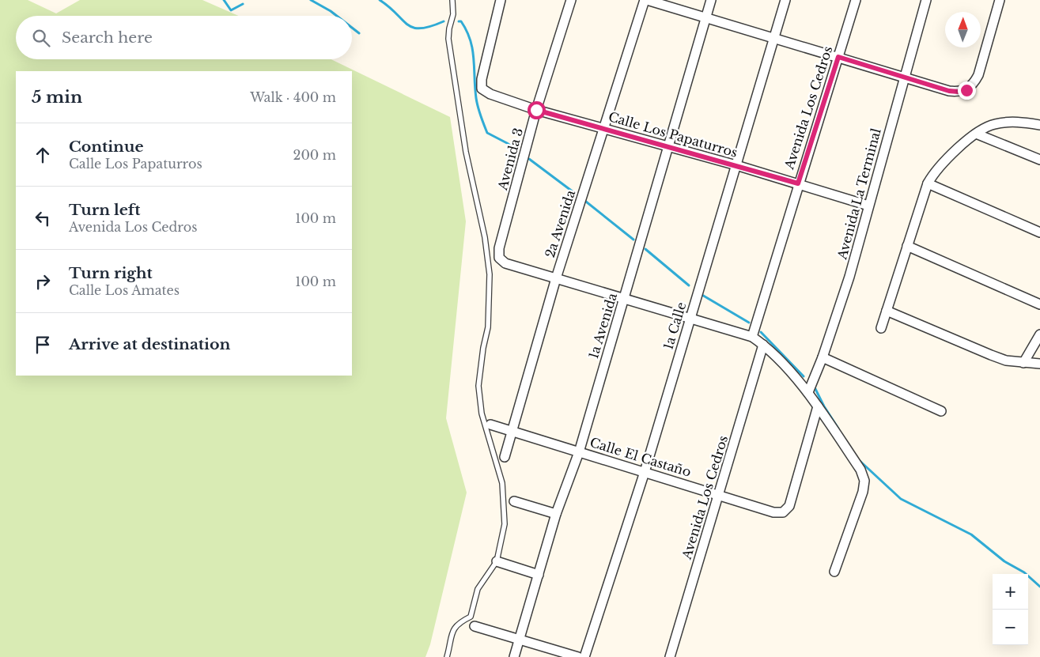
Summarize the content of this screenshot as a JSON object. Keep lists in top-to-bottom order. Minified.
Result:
{"streets":{"street":["Avenida Los Cedros","Calle Los Papaturros","Avenida 3","Avenida La Terminal","2a Avenida","1a Avenida","1a Calle","Calle El Castaño"]},"crossings":[["Avenida Los Cedros","Calle Los Papaturros"],["Avenida Los Cedros","Calle El Castaño"],["Calle Los Papaturros","Avenida 3"],["Calle Los Papaturros","Avenida La Terminal"],["Calle Los Papaturros","2a Avenida"],["Calle Los Papaturros","1a Avenida"],["Calle Los Papaturros","1a Calle"],["Avenida 3","2a Avenida"],["2a Avenida","Calle El Castaño"],["1a Avenida","Calle El Castaño"],["1a Calle","Calle El Castaño"]],"north":"top","page":{"search":"Search here","heading":["5 min","Walk · 400 m"],"list":[["Continue","Calle Los Papaturros","200 m"],["Turn left","Avenida Los Cedros","100 m"],["Turn right","Calle Los Amates","100 m"],"Arrive at destination"],"map_buttons":["+","−"]}}
